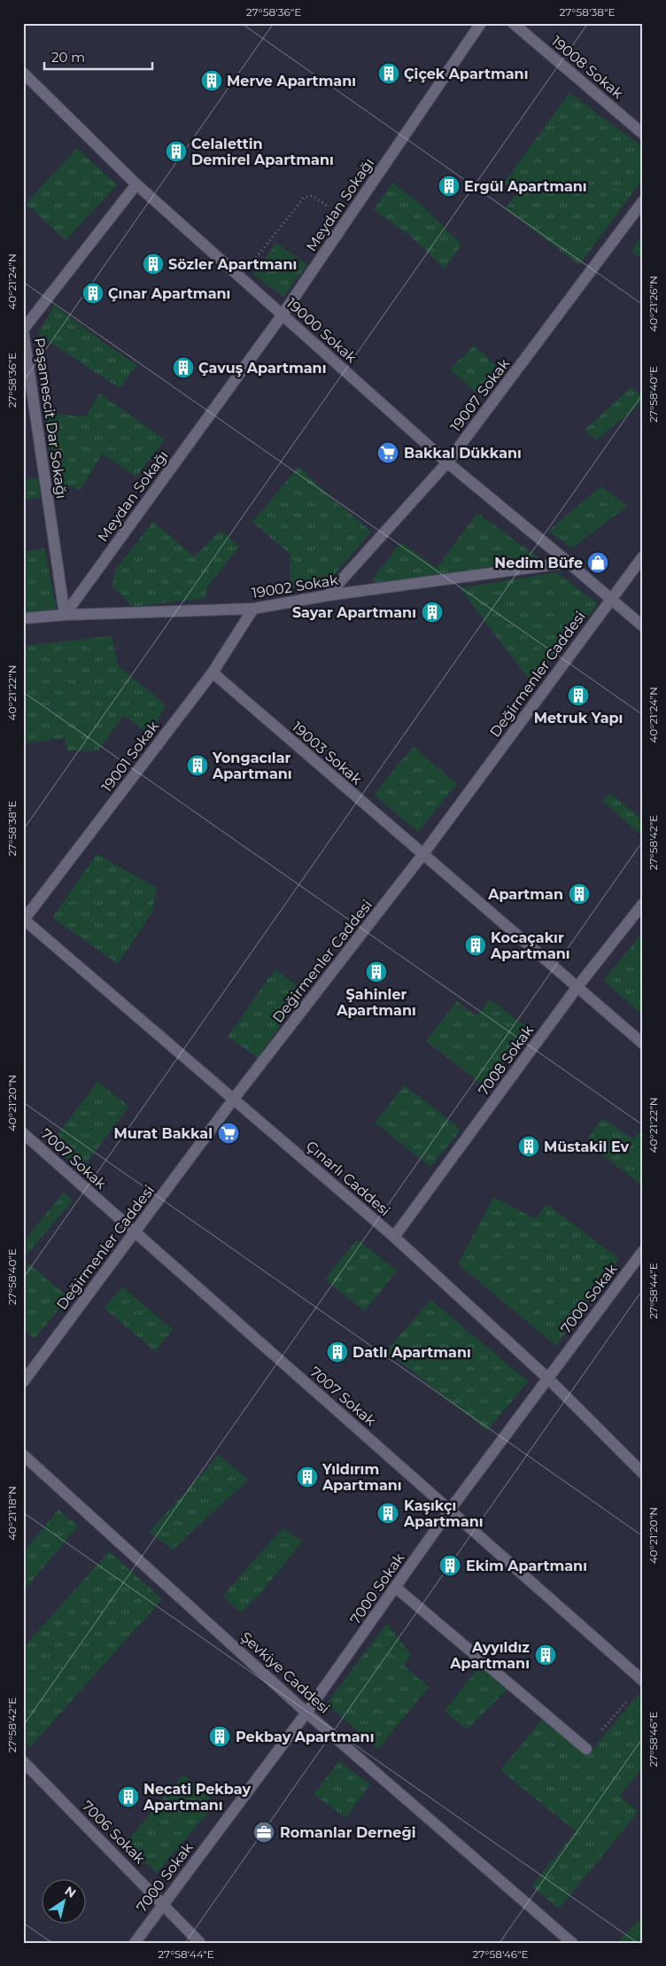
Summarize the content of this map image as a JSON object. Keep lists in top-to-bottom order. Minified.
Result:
{"streets":{"street":["19008 Sokak","Meydan Sokağı","19000 Sokak","19007 Sokak","Paşamescit Dar Sokağı","19002 Sokak","Değirmenler Caddesi","19003 Sokak","19001 Sokak","7008 Sokak","7007 Sokak","Çınarlı Caddesi","7000 Sokak","Şevkiye Caddesi","7006 Sokak"]},"crossings":[["Meydan Sokağı","19000 Sokak"],["Meydan Sokağı","Paşamescit Dar Sokağı"],["Meydan Sokağı","19002 Sokak"],["19000 Sokak","19007 Sokak"],["19000 Sokak","Paşamescit Dar Sokağı"],["19000 Sokak","19002 Sokak"],["19000 Sokak","Değirmenler Caddesi"],["19007 Sokak","19002 Sokak"],["Paşamescit Dar Sokağı","19002 Sokak"],["19002 Sokak","19001 Sokak"],["Değirmenler Caddesi","19003 Sokak"],["Değirmenler Caddesi","7007 Sokak"],["Değirmenler Caddesi","Çınarlı Caddesi"],["19003 Sokak","19001 Sokak"],["19003 Sokak","7008 Sokak"],["19001 Sokak","Çınarlı Caddesi"],["7008 Sokak","Çınarlı Caddesi"],["7007 Sokak","7000 Sokak"],["Çınarlı Caddesi","7000 Sokak"],["7000 Sokak","Şevkiye Caddesi"],["7000 Sokak","7006 Sokak"]],"places":{"building":["Çiçek Apartmanı","Merve Apartmanı","Celalettin Demirel Apartmanı","Ergül Apartmanı","Sözler Apartmanı","Çınar Apartmanı","Çavuş Apartmanı","Sayar Apartmanı","Metruk Yapı","Yongacılar Apartmanı","Apartman","Kocaçakır Apartmanı","Şahinler Apartmanı","Müstakil Ev","Datlı Apartmanı","Yıldırım Apartmanı","Kaşıkçı Apartmanı","Ekim Apartmanı","Ayyıldız Apartmanı","Pekbay Apartmanı","Necati Pekbay Apartmanı"],"supermarket":["Bakkal Dükkanı","Murat Bakkal"],"shop":["Nedim Büfe"],"office":["Romanlar Derneği"]},"scale_bar":"20 m","north":"top right","coordinates":["27°58'36\"E","27°58'38\"E","40°21'24\"N","40°21'26\"N","27°58'40\"E","40°21'22\"N","27°58'42\"E","40°21'20\"N","27°58'44\"E","40°21'18\"N","27°58'46\"E"]}
